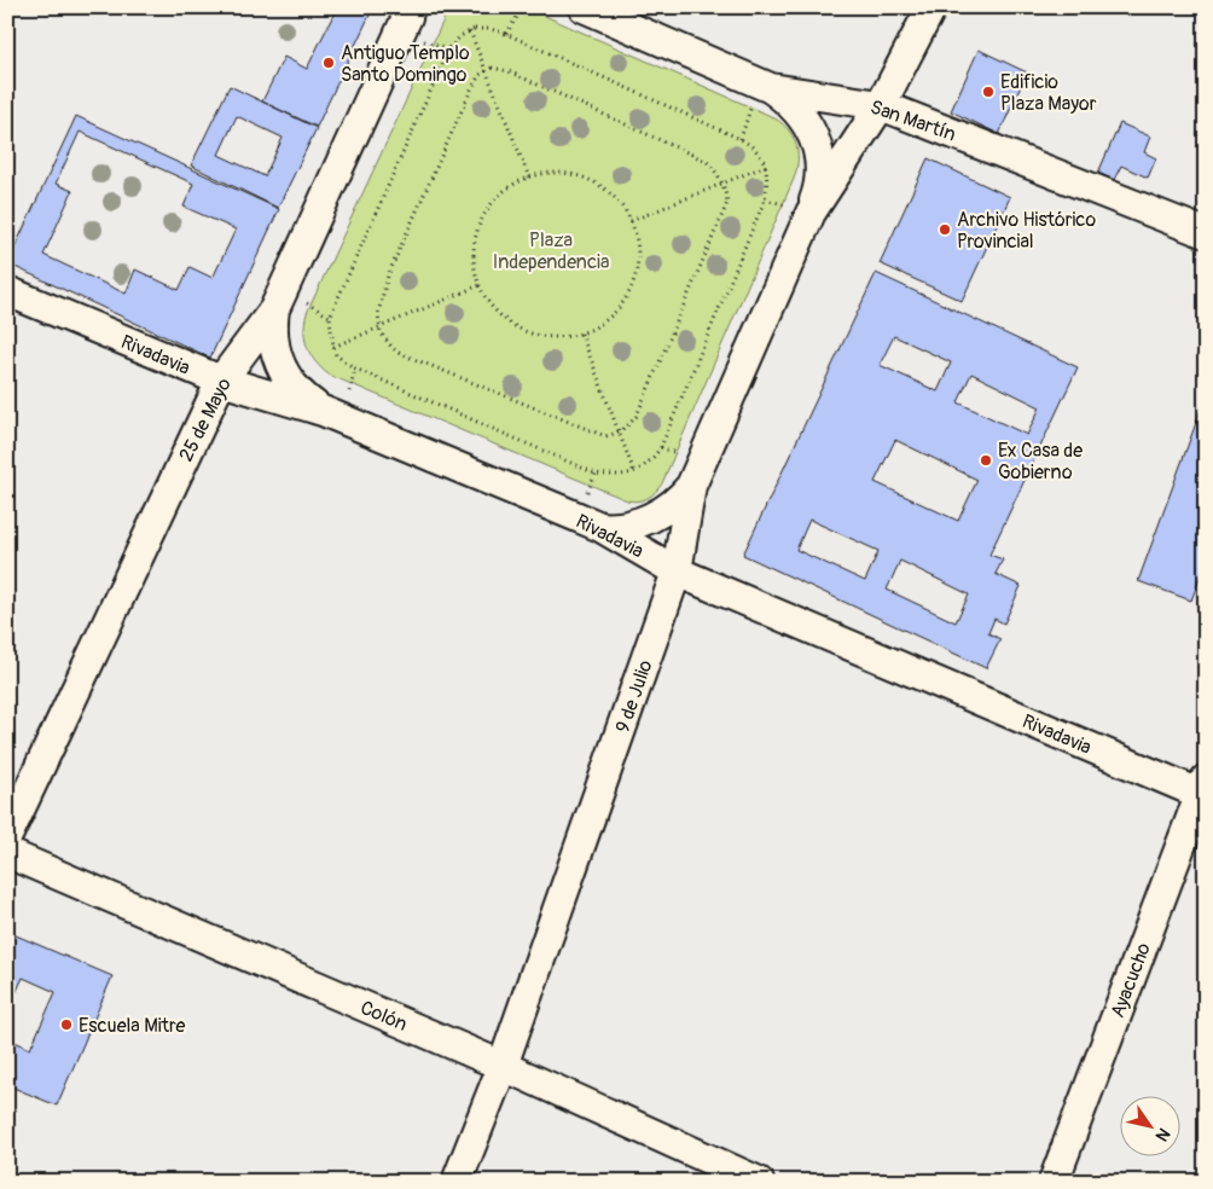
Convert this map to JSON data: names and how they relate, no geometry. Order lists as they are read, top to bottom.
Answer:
{
  "streets": {
    "street": [
      "San Martín",
      "Rivadavia",
      "25 de Mayo",
      "9 de Julio",
      "Ayacucho",
      "Colón"
    ]
  },
  "crossings": [
    ["San Martín", "9 de Julio"],
    ["Rivadavia", "25 de Mayo"],
    ["Rivadavia", "9 de Julio"],
    ["Rivadavia", "Ayacucho"],
    ["9 de Julio", "Colón"]
  ],
  "parks": ["Plaza Independencia"],
  "places": [
    "Antiguo Templo Santo Domingo",
    "Edificio Plaza Mayor",
    "Archivo Histórico Provincial",
    "Ex Casa de Gobierno",
    "Escuela Mitre"
  ],
  "north": "bottom right"
}
